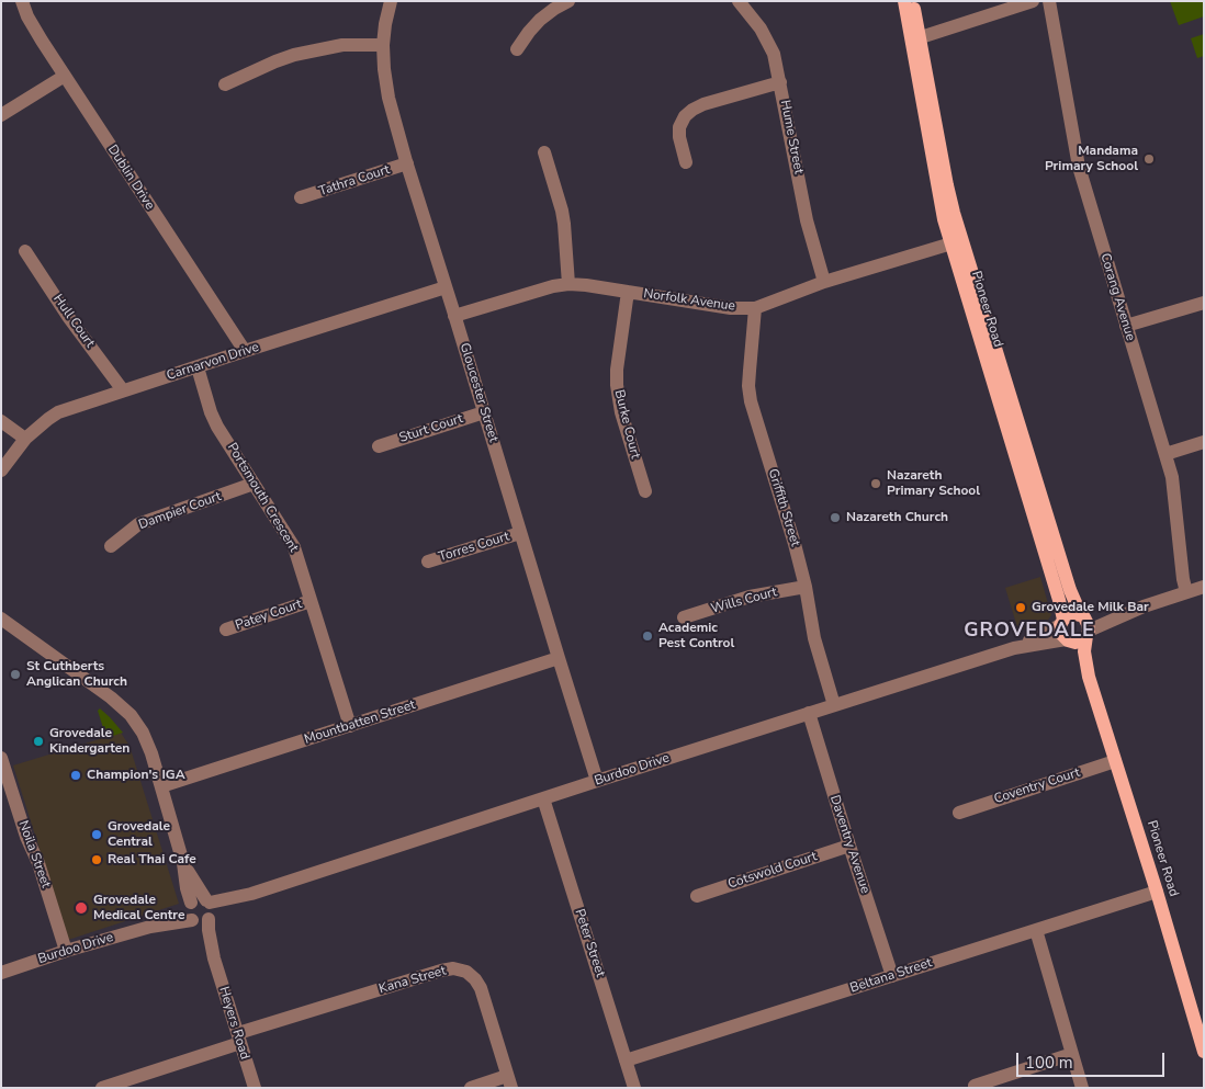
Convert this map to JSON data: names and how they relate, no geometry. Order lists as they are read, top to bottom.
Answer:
{
  "streets": {
    "main road": ["Pioneer Road"],
    "street": [
      "Hume Street",
      "Dublin Drive",
      "Tathra Court",
      "Corang Avenue",
      "Norfolk Avenue",
      "Hull Court",
      "Carnarvon Drive",
      "Gloucester Street",
      "Burke Court",
      "Sturt Court",
      "Portsmouth Crescent",
      "Griffith Street",
      "Dampier Court",
      "Torres Court",
      "Wills Court",
      "Patey Court",
      "Mountbatten Street",
      "Burdoo Drive",
      "Coventry Court",
      "Daventry Avenue",
      "Noila Street",
      "Cotswold Court",
      "Peter Street",
      "Beltana Street",
      "Kana Street",
      "Heyers Road"
    ]
  },
  "crossings": [
    ["Hume Street", "Norfolk Avenue"],
    ["Dublin Drive", "Carnarvon Drive"],
    ["Tathra Court", "Gloucester Street"],
    ["Norfolk Avenue", "Pioneer Road"],
    ["Norfolk Avenue", "Gloucester Street"],
    ["Norfolk Avenue", "Burke Court"],
    ["Norfolk Avenue", "Griffith Street"],
    ["Pioneer Road", "Burdoo Drive"],
    ["Pioneer Road", "Coventry Court"],
    ["Pioneer Road", "Beltana Street"],
    ["Hull Court", "Carnarvon Drive"],
    ["Carnarvon Drive", "Gloucester Street"],
    ["Carnarvon Drive", "Portsmouth Crescent"],
    ["Gloucester Street", "Sturt Court"],
    ["Gloucester Street", "Torres Court"],
    ["Gloucester Street", "Mountbatten Street"],
    ["Gloucester Street", "Burdoo Drive"],
    ["Portsmouth Crescent", "Dampier Court"],
    ["Portsmouth Crescent", "Patey Court"],
    ["Portsmouth Crescent", "Mountbatten Street"],
    ["Griffith Street", "Wills Court"],
    ["Griffith Street", "Burdoo Drive"],
    ["Mountbatten Street", "Heyers Road"],
    ["Burdoo Drive", "Daventry Avenue"],
    ["Burdoo Drive", "Noila Street"],
    ["Burdoo Drive", "Peter Street"],
    ["Burdoo Drive", "Heyers Road"],
    ["Daventry Avenue", "Cotswold Court"],
    ["Daventry Avenue", "Beltana Street"],
    ["Peter Street", "Beltana Street"],
    ["Kana Street", "Heyers Road"]
  ],
  "districts": ["GROVEDALE"],
  "places": [
    "Mandama Primary School",
    "Nazareth Primary School",
    "Nazareth Church",
    "Grovedale Milk Bar",
    "Academic Pest Control",
    "St Cuthberts Anglican Church",
    "Grovedale Kindergarten",
    "Champion's IGA",
    "Grovedale Central",
    "Real Thai Cafe",
    "Grovedale Medical Centre"
  ],
  "scale_bar": "100 m"
}
